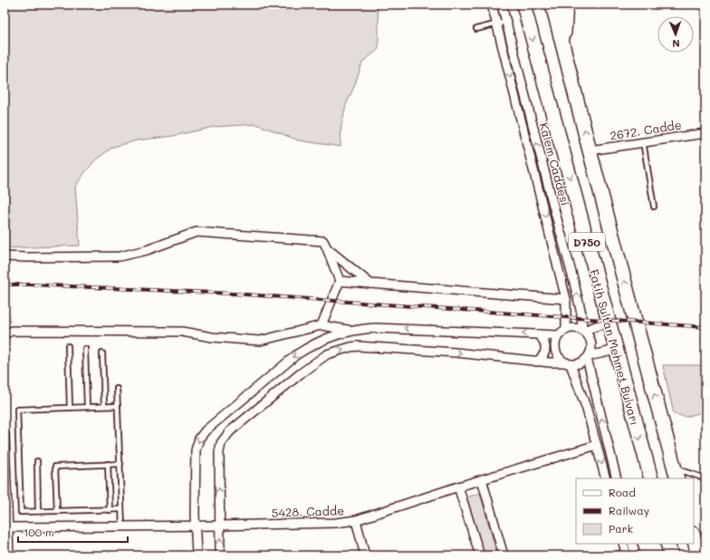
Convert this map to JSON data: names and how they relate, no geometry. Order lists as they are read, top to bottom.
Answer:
{
  "streets": {
    "highway": ["D750", "Fatih Sultan Mehmet Bulvarı"],
    "street": ["2672. Cadde", "Kalem Caddesi", "5428. Cadde"]
  },
  "crossings": [
    ["2672. Cadde", "D750"]
  ],
  "legend": ["Road", "Railway", "Park"],
  "scale_bar": "100 m",
  "north": "bottom"
}
